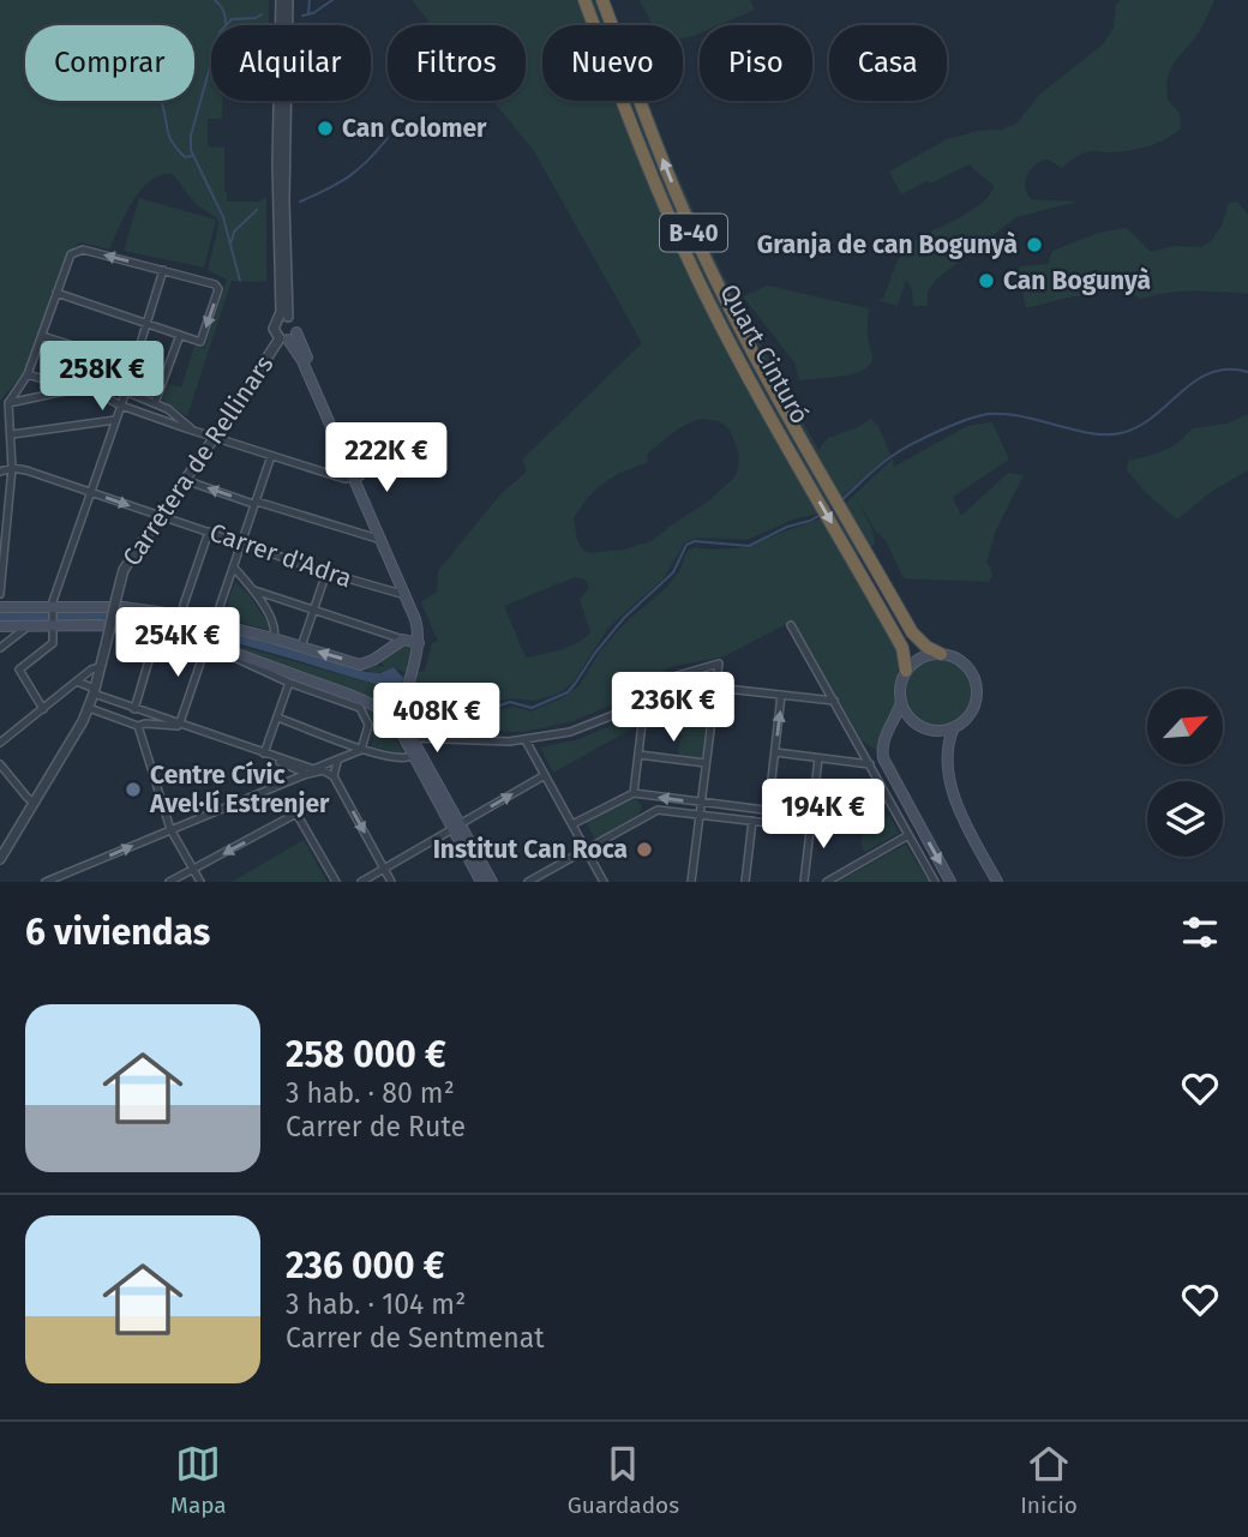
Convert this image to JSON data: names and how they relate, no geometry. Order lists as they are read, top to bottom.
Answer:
{
  "streets": {
    "highway": ["B-40", "Quart Cinturó"],
    "street": ["Carretera de Rellinars", "Carrer d'Adra"]
  },
  "crossings": [
    ["Carretera de Rellinars", "Carrer d'Adra"]
  ],
  "places": [
    "Can Colomer",
    "Granja de can Bogunyà",
    "Can Bogunyà",
    "Centre Cívic Avel·lí Estrenjer",
    "Institut Can Roca"
  ],
  "north": "top right",
  "page": {
    "chip": [
      "Comprar",
      "Alquilar",
      "Filtros",
      "Nuevo",
      "Piso",
      "Casa"
    ],
    "price": [
      "258K €",
      "222K €",
      "254K €",
      "236K €",
      "408K €",
      "194K €"
    ],
    "heading": "6 viviendas",
    "list": [
      {
        "name": "258 000 €",
        "note": "3 hab. · 80 m² · Carrer de Rute"
      },
      {
        "name": "236 000 €",
        "note": "3 hab. · 104 m² · Carrer de Sentmenat"
      }
    ],
    "tabs": ["Mapa", "Guardados", "Inicio"]
  }
}
